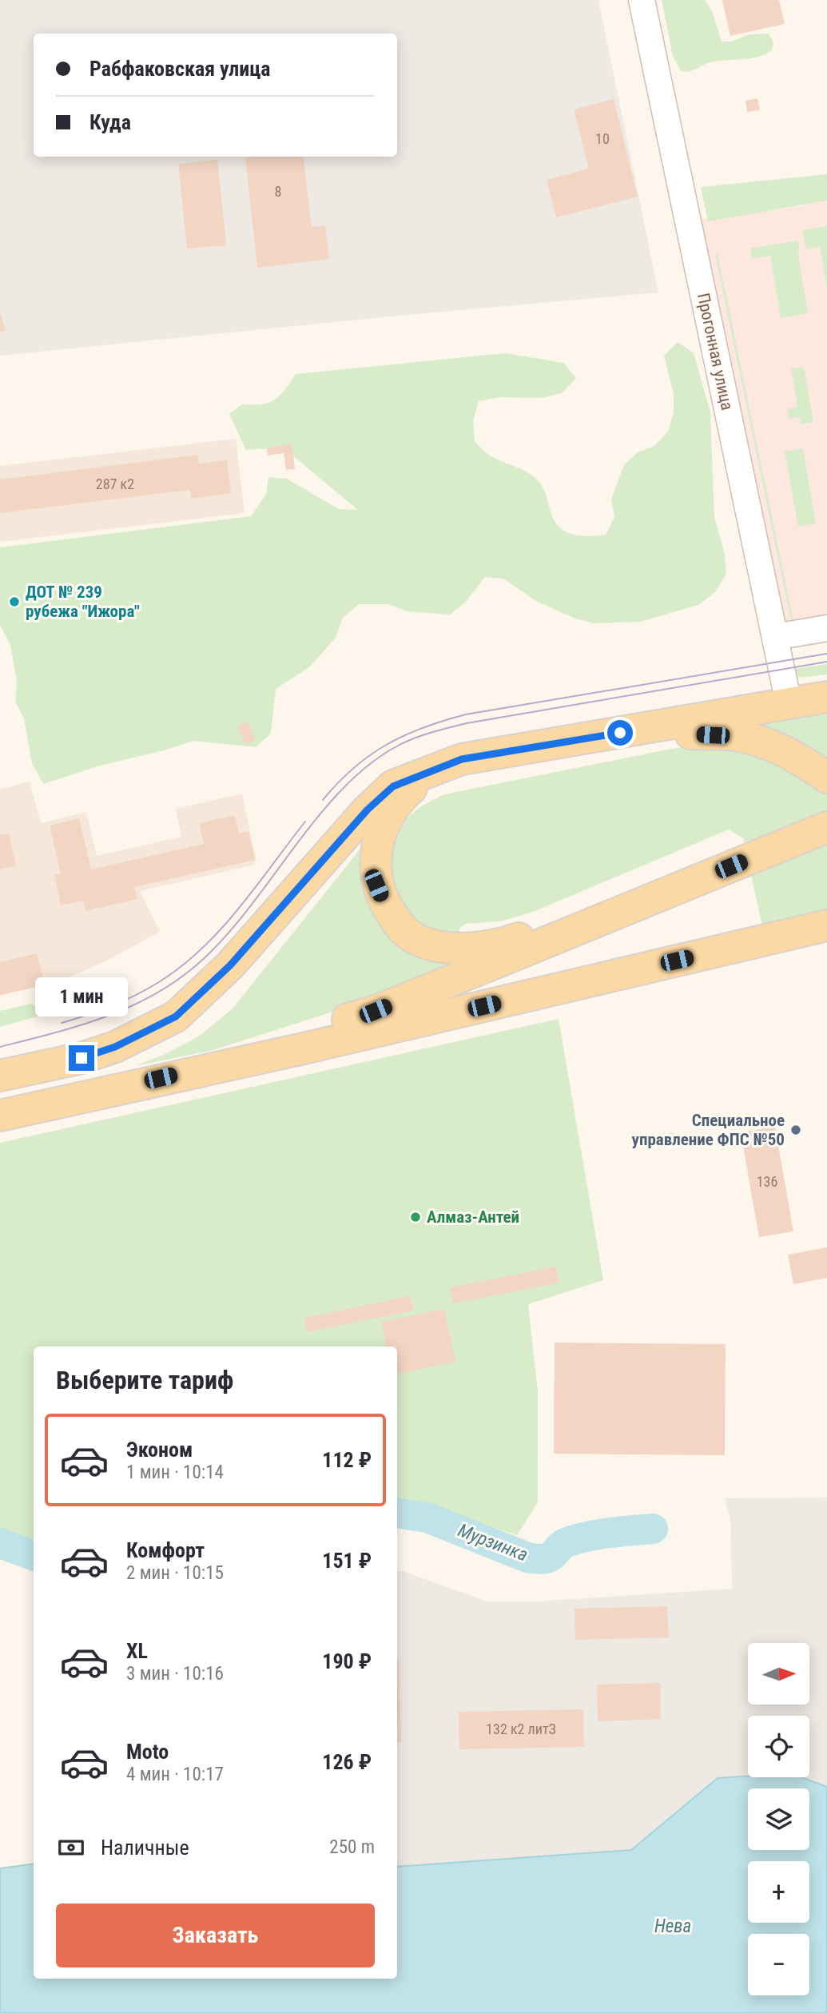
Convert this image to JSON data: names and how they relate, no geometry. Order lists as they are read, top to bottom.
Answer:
{
  "streets": {
    "street": ["Прогонная улица"]
  },
  "water": ["Мурзинка", "Нева"],
  "places": ["ДОТ № 239 рубежа \"Ижора\"", "Специальное управление ФПС №50", "Алмаз-Антей"],
  "house_numbers": [
    "10",
    "8",
    "287 к2",
    "136",
    "132 к2 литЗ"
  ],
  "north": "right",
  "page": {
    "banner": ["Рабфаковская улица", "Куда"],
    "bubble": "1 мин",
    "heading": "Выберите тариф",
    "list": [
      {
        "name": "Эконом",
        "note": "1 мин · 10:14",
        "value": "112 ₽"
      },
      {
        "name": "Комфорт",
        "note": "2 мин · 10:15",
        "value": "151 ₽"
      },
      {
        "name": "XL",
        "note": "3 мин · 10:16",
        "value": "190 ₽"
      },
      {
        "name": "Moto",
        "note": "4 мин · 10:17",
        "value": "126 ₽"
      }
    ],
    "map_buttons": ["+", "−"],
    "pay": ["Наличные", "250 m"],
    "buttons": "Заказать"
  }
}
